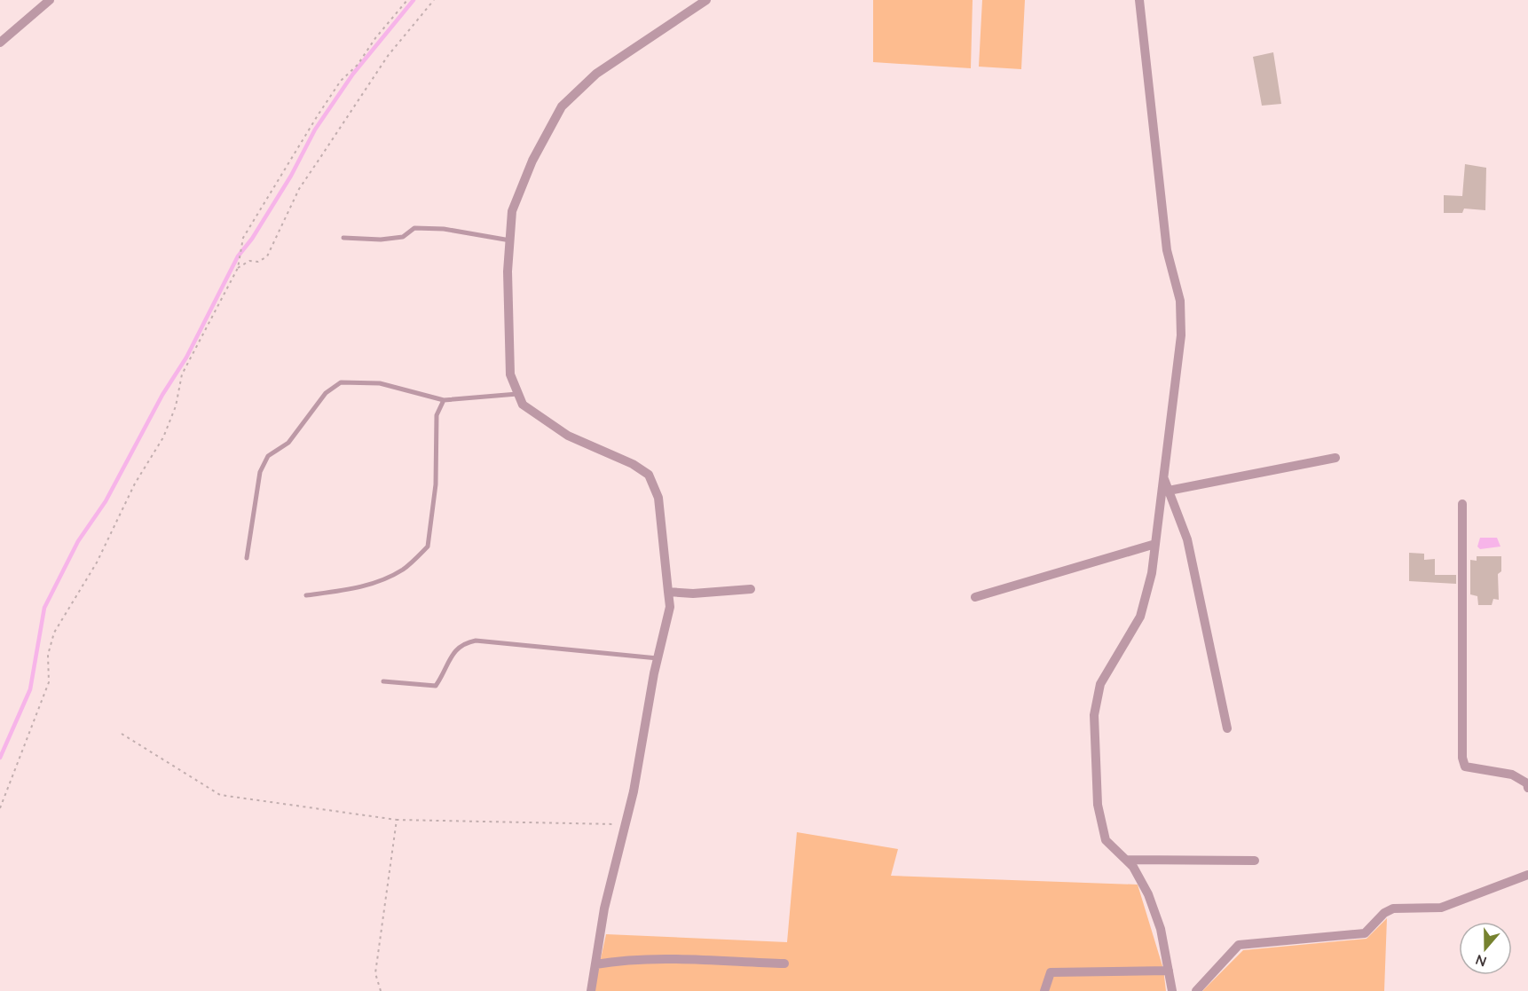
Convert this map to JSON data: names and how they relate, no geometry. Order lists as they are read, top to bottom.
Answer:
{
  "north": "bottom"
}
